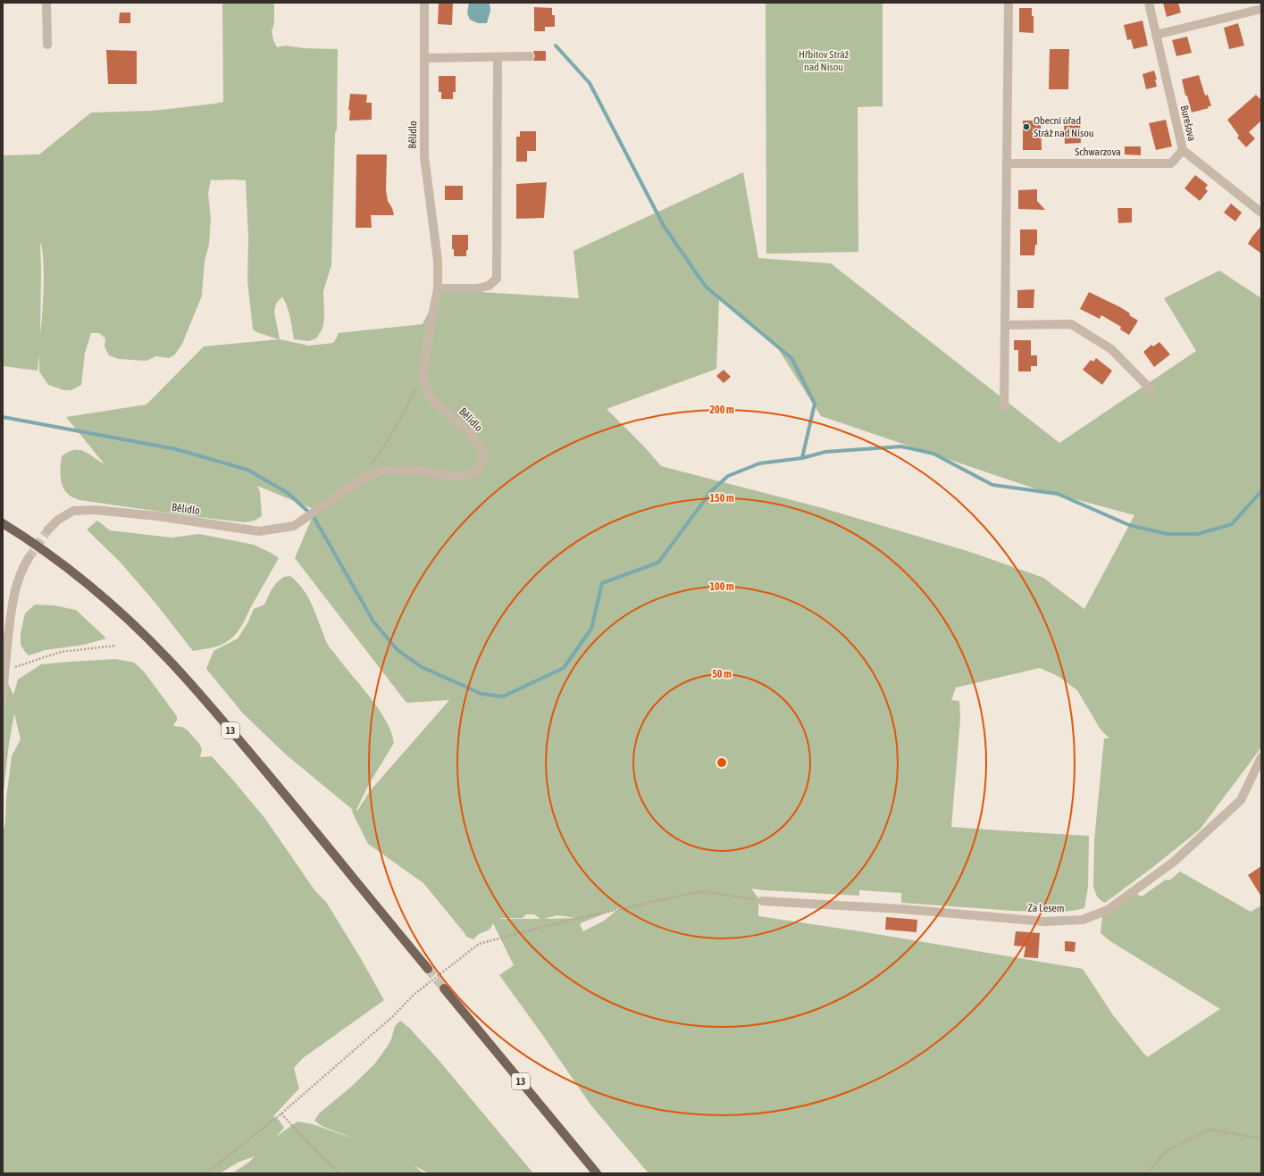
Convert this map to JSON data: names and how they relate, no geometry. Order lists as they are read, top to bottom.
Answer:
{
  "streets": {
    "main road": ["13"],
    "street": [
      "Burešova",
      "Bělidlo",
      "Schwarzova",
      "Za Lesem"
    ]
  },
  "crossings": [
    ["Burešova", "Schwarzova"]
  ],
  "parks": ["Hřbitov Stráž nad Nisou"],
  "places": ["Obecní úřad Stráž nad Nisou"],
  "rings": [
    "200 m",
    "150 m",
    "100 m",
    "50 m"
  ]
}
